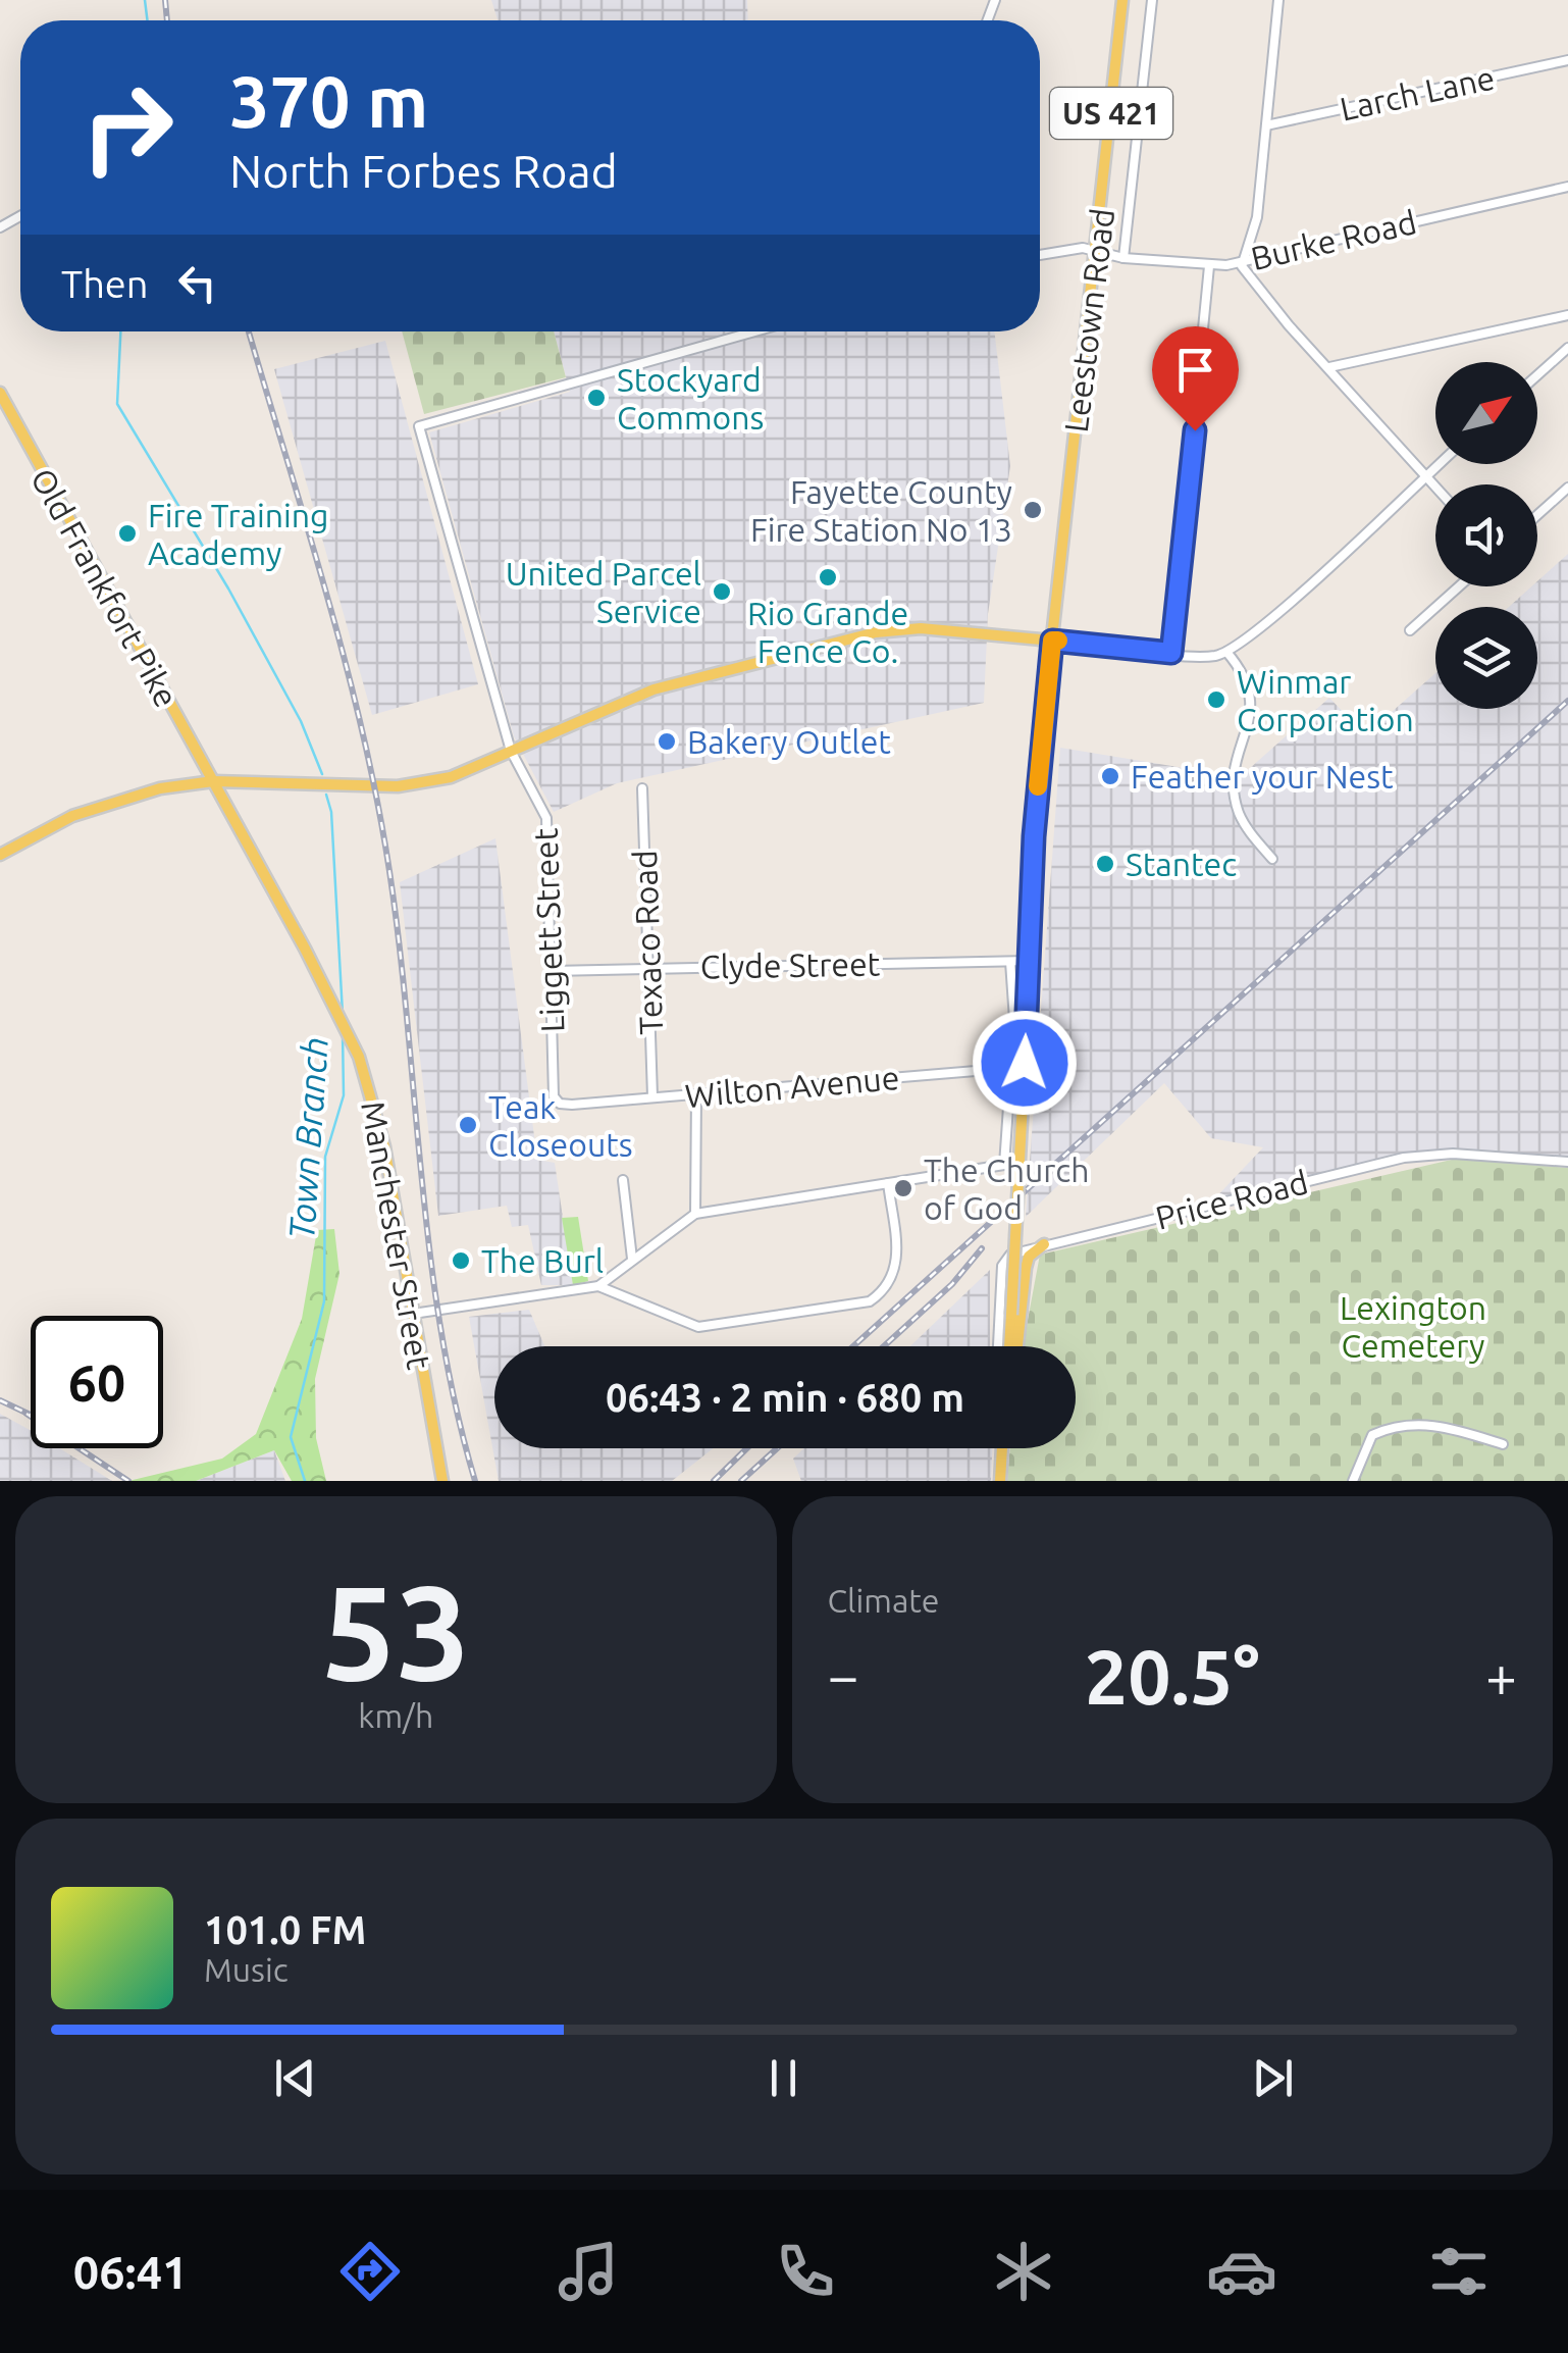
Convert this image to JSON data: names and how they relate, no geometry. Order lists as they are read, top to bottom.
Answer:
{
  "streets": {
    "main road": [
      "US 421",
      "Leestown Road",
      "Old Frankfort Pike",
      "Manchester Street"
    ],
    "street": [
      "Larch Lane",
      "Burke Road",
      "Liggett Street",
      "Texaco Road",
      "Clyde Street",
      "Wilton Avenue",
      "Price Road"
    ]
  },
  "crossings": [
    ["US 421", "Leestown Road"],
    ["US 421", "Clyde Street"],
    ["US 421", "Wilton Avenue"],
    ["Burke Road", "Leestown Road"],
    ["Old Frankfort Pike", "Manchester Street"],
    ["Liggett Street", "Clyde Street"],
    ["Liggett Street", "Wilton Avenue"],
    ["Texaco Road", "Clyde Street"],
    ["Texaco Road", "Wilton Avenue"]
  ],
  "water": ["Town Branch"],
  "parks": ["Lexington Cemetery"],
  "places": [
    "Stockyard Commons",
    "Fayette County Fire Station No 13",
    "Fire Training Academy",
    "Rio Grande Fence Co.",
    "United Parcel Service",
    "Winmar Corporation",
    "Bakery Outlet",
    "Feather your Nest",
    "Stantec",
    "Teak Closeouts",
    "The Church of God",
    "The Burl"
  ],
  "north": "top right",
  "page": {
    "turn": ["370 m", "North Forbes Road"],
    "then": "Then",
    "limit": "60",
    "trip": "06:43 · 2 min · 680 m",
    "tile": [
      ["53", "km/h"],
      "Climate"
    ],
    "heat": ["−", "20.5°", "+"],
    "song": ["101.0 FM", "Music"],
    "tabs": "06:41"
  }
}
